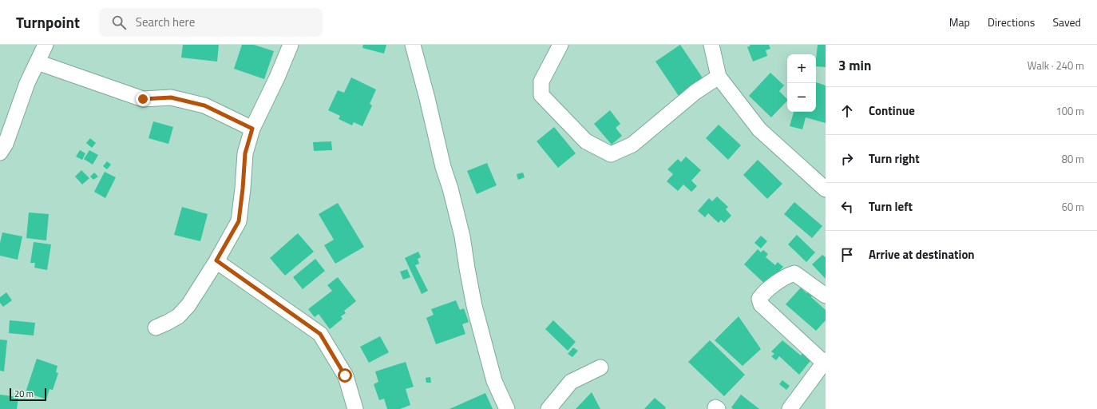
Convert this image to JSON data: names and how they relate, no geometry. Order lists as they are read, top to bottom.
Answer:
{
  "scale_bar": "20 m",
  "page": {
    "header": "Turnpoint",
    "search": "Search here",
    "nav": ["Map", "Directions", "Saved"],
    "heading": ["3 min", "Walk · 240 m"],
    "map_buttons": ["+", "−"],
    "list": [
      ["Continue", "100 m"],
      ["Turn right", "80 m"],
      ["Turn left", "60 m"],
      "Arrive at destination"
    ],
    "scale": "20 m"
  }
}
